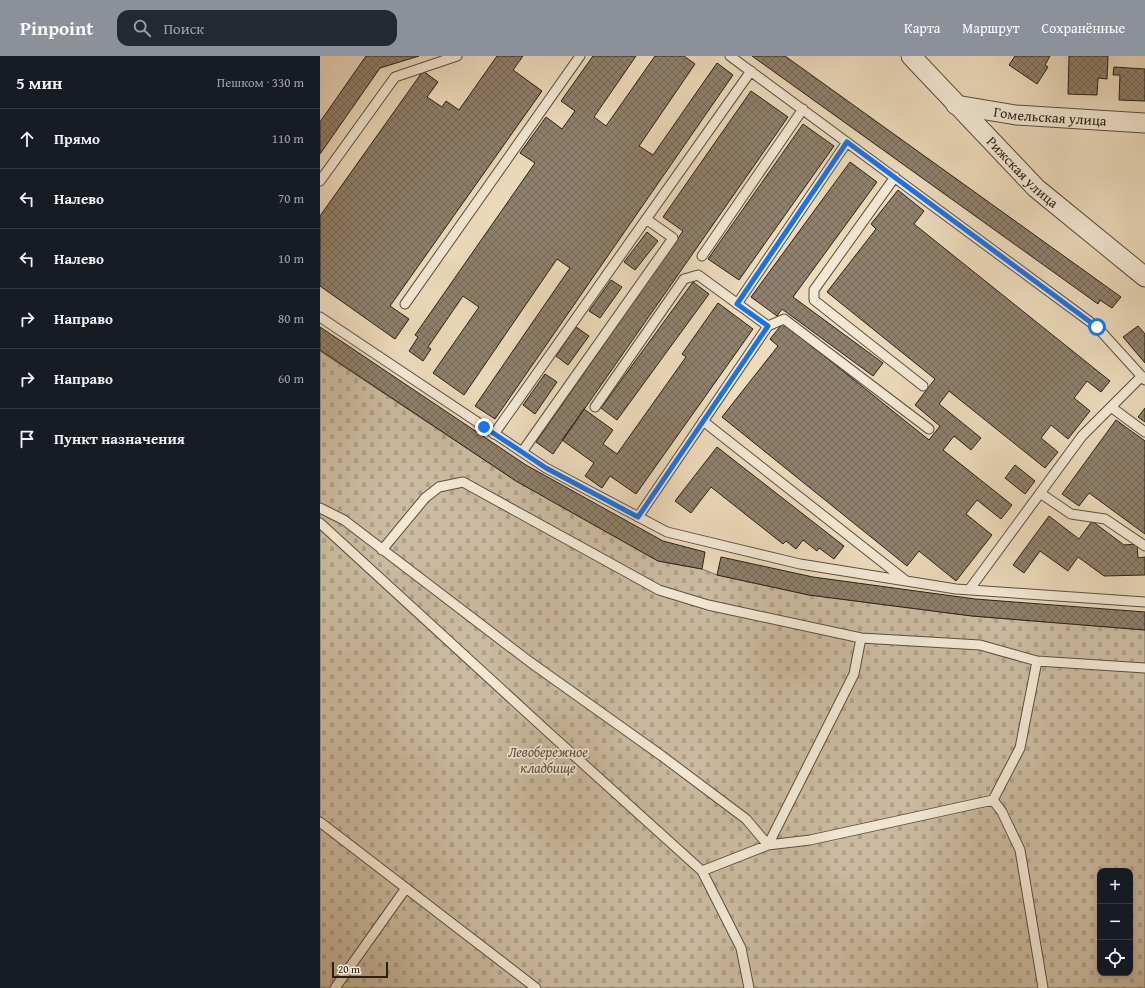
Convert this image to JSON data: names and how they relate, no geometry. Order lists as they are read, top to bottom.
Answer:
{
  "streets": {
    "street": ["Гомельская улица", "Рижская улица"]
  },
  "crossings": [
    ["Гомельская улица", "Рижская улица"]
  ],
  "parks": ["Левобережное кладбище"],
  "scale_bar": "20 m",
  "page": {
    "header": "Pinpoint",
    "search": "Поиск",
    "nav": ["Карта", "Маршрут", "Сохранённые"],
    "heading": ["5 мин", "Пешком · 330 m"],
    "list": [
      ["Прямо", "110 m"],
      ["Налево", "70 m"],
      ["Налево", "10 m"],
      ["Направо", "80 m"],
      ["Направо", "60 m"],
      "Пункт назначения"
    ],
    "map_buttons": ["+", "−"],
    "scale": "20 m"
  }
}
